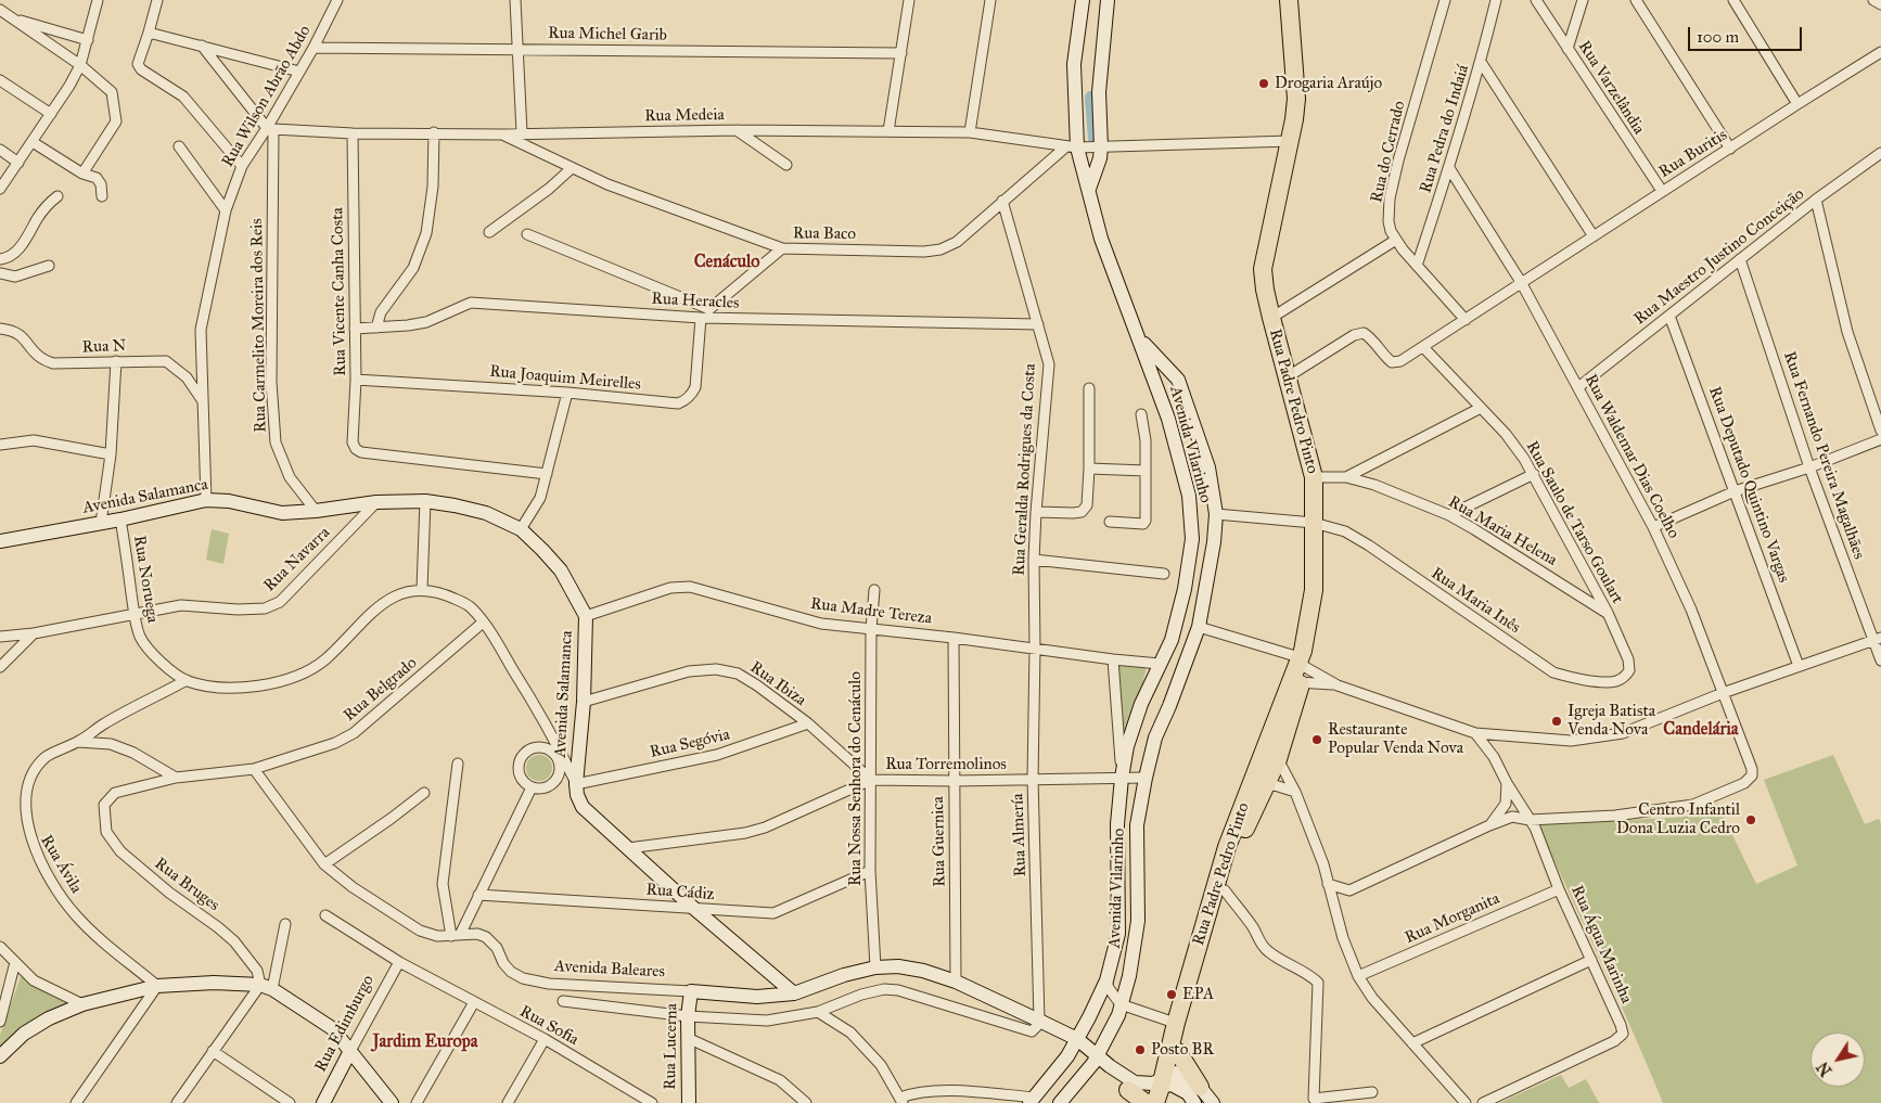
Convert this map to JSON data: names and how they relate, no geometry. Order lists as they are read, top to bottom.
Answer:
{
  "streets": {
    "highway": ["Rua Padre Pedro Pinto"],
    "street": [
      "Rua Michel Garib",
      "Rua Varzelândia",
      "Rua Wilson Abrão Abdo",
      "Rua Medeia",
      "Rua Pedra do Indaiá",
      "Rua do Cerrado",
      "Rua Buritis",
      "Rua Baco",
      "Rua Maestro Justino Conceição",
      "Rua Vicente Canha Costa",
      "Rua Heracles",
      "Rua Carmelito Moreira dos Reis",
      "Rua N",
      "Rua Joaquim Meirelles",
      "Avenida Vilarinho",
      "Rua Fernando Pereira Magalhães",
      "Rua Waldemar Dias Coelho",
      "Rua Geralda Rodrigues da Costa",
      "Rua Deputado Quintino Vargas",
      "Avenida Salamanca",
      "Rua Saulo de Tarso Goulart",
      "Rua Maria Helena",
      "Rua Navarra",
      "Rua Noruega",
      "Rua Maria Inês",
      "Rua Madre Tereza",
      "Rua Ibiza",
      "Rua Belgrado",
      "Rua Segóvia",
      "Rua Torremolinos",
      "Rua Nossa Senhora do Cenáculo",
      "Rua Almería",
      "Rua Guernica",
      "Rua Ávila",
      "Rua Bruges",
      "Rua Cádiz",
      "Rua Morganita",
      "Rua Água Marinha",
      "Avenida Baleares",
      "Rua Edimburgo",
      "Rua Sofia",
      "Rua Lucerna"
    ]
  },
  "crossings": [
    ["Rua Michel Garib", "Rua Wilson Abrão Abdo"],
    ["Rua Varzelândia", "Rua Buritis"],
    ["Rua Wilson Abrão Abdo", "Rua Medeia"],
    ["Rua Wilson Abrão Abdo", "Rua Carmelito Moreira dos Reis"],
    ["Rua Wilson Abrão Abdo", "Rua N"],
    ["Rua Wilson Abrão Abdo", "Avenida Salamanca"],
    ["Rua Medeia", "Rua Baco"],
    ["Rua Medeia", "Rua Vicente Canha Costa"],
    ["Rua Medeia", "Rua Carmelito Moreira dos Reis"],
    ["Rua Medeia", "Rua Padre Pedro Pinto"],
    ["Rua Medeia", "Avenida Vilarinho"],
    ["Rua Pedra do Indaiá", "Rua do Cerrado"],
    ["Rua Pedra do Indaiá", "Rua Waldemar Dias Coelho"],
    ["Rua do Cerrado", "Rua Buritis"],
    ["Rua Buritis", "Rua Padre Pedro Pinto"],
    ["Rua Buritis", "Rua Waldemar Dias Coelho"],
    ["Rua Buritis", "Rua Saulo de Tarso Goulart"],
    ["Rua Baco", "Avenida Vilarinho"],
    ["Rua Baco", "Rua Geralda Rodrigues da Costa"],
    ["Rua Maestro Justino Conceição", "Rua Fernando Pereira Magalhães"],
    ["Rua Maestro Justino Conceição", "Rua Waldemar Dias Coelho"],
    ["Rua Maestro Justino Conceição", "Rua Deputado Quintino Vargas"],
    ["Rua Vicente Canha Costa", "Rua Heracles"],
    ["Rua Vicente Canha Costa", "Rua Joaquim Meirelles"],
    ["Rua Heracles", "Rua Joaquim Meirelles"],
    ["Rua Heracles", "Rua Geralda Rodrigues da Costa"],
    ["Rua Carmelito Moreira dos Reis", "Avenida Salamanca"],
    ["Rua Padre Pedro Pinto", "Rua Maria Helena"],
    ["Rua Padre Pedro Pinto", "Rua Maria Inês"],
    ["Rua Padre Pedro Pinto", "Avenida Baleares"],
    ["Avenida Vilarinho", "Rua Maria Inês"],
    ["Avenida Vilarinho", "Rua Madre Tereza"],
    ["Avenida Vilarinho", "Rua Torremolinos"],
    ["Avenida Vilarinho", "Avenida Baleares"],
    ["Rua Waldemar Dias Coelho", "Rua Água Marinha"],
    ["Rua Geralda Rodrigues da Costa", "Rua Madre Tereza"],
    ["Rua Geralda Rodrigues da Costa", "Rua Almería"],
    ["Avenida Salamanca", "Rua Navarra"],
    ["Avenida Salamanca", "Rua Noruega"],
    ["Avenida Salamanca", "Rua Madre Tereza"],
    ["Avenida Salamanca", "Rua Ibiza"],
    ["Avenida Salamanca", "Rua Segóvia"],
    ["Avenida Salamanca", "Rua Torremolinos"],
    ["Avenida Salamanca", "Rua Cádiz"],
    ["Avenida Salamanca", "Avenida Baleares"],
    ["Rua Saulo de Tarso Goulart", "Rua Maria Helena"],
    ["Rua Saulo de Tarso Goulart", "Rua Maria Inês"],
    ["Rua Navarra", "Rua Noruega"],
    ["Rua Noruega", "Rua Ávila"],
    ["Rua Madre Tereza", "Rua Nossa Senhora do Cenáculo"],
    ["Rua Madre Tereza", "Rua Almería"],
    ["Rua Madre Tereza", "Rua Guernica"],
    ["Rua Ibiza", "Rua Segóvia"],
    ["Rua Ibiza", "Rua Torremolinos"],
    ["Rua Ibiza", "Rua Nossa Senhora do Cenáculo"],
    ["Rua Belgrado", "Rua Bruges"],
    ["Rua Belgrado", "Avenida Baleares"],
    ["Rua Torremolinos", "Rua Nossa Senhora do Cenáculo"],
    ["Rua Torremolinos", "Rua Almería"],
    ["Rua Torremolinos", "Rua Guernica"],
    ["Rua Nossa Senhora do Cenáculo", "Rua Cádiz"],
    ["Rua Nossa Senhora do Cenáculo", "Avenida Baleares"],
    ["Rua Almería", "Avenida Baleares"],
    ["Rua Guernica", "Avenida Baleares"],
    ["Rua Morganita", "Rua Água Marinha"],
    ["Avenida Baleares", "Rua Lucerna"],
    ["Rua Edimburgo", "Rua Sofia"]
  ],
  "districts": ["Cenáculo", "Candelária", "Jardim Europa"],
  "places": [
    "Drogaria Araújo",
    "Igreja Batista Venda Nova",
    "Restaurante Popular Venda Nova",
    "Centro Infantil Dona Luzia Cedro",
    "EPA",
    "Posto BR"
  ],
  "scale_bar": "100 m",
  "north": "bottom left"
}
